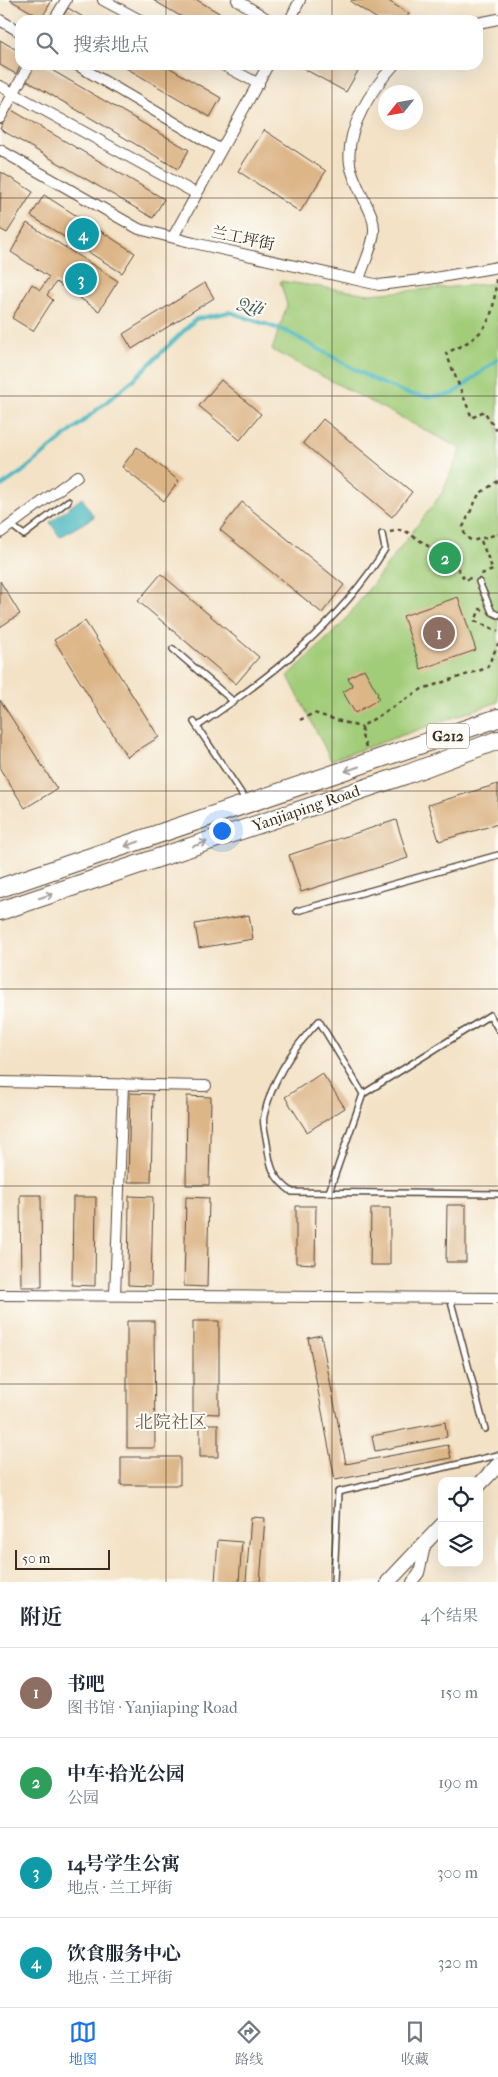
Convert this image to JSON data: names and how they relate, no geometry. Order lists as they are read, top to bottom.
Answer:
{
  "streets": {
    "highway": ["G212", "Yanjiaping Road"],
    "street": ["兰工坪街"]
  },
  "districts": ["北院社区"],
  "water": ["Qili"],
  "scale_bar": "50 m",
  "north": "bottom left",
  "page": {
    "search": "搜索地点",
    "pins": [
      "4",
      "3",
      "2",
      "1"
    ],
    "scale": "50 m",
    "heading": ["附近", "4个结果"],
    "list": [
      {
        "mark": "1",
        "name": "书吧",
        "note": "图书馆 · Yanjiaping Road",
        "value": "150 m"
      },
      {
        "mark": "2",
        "name": "中车·拾光公园",
        "note": "公园",
        "value": "190 m"
      },
      {
        "mark": "3",
        "name": "14号学生公寓",
        "note": "地点 · 兰工坪街",
        "value": "300 m"
      },
      {
        "mark": "4",
        "name": "饮食服务中心",
        "note": "地点 · 兰工坪街",
        "value": "320 m"
      }
    ],
    "nav": ["地图", "路线", "收藏"]
  }
}
